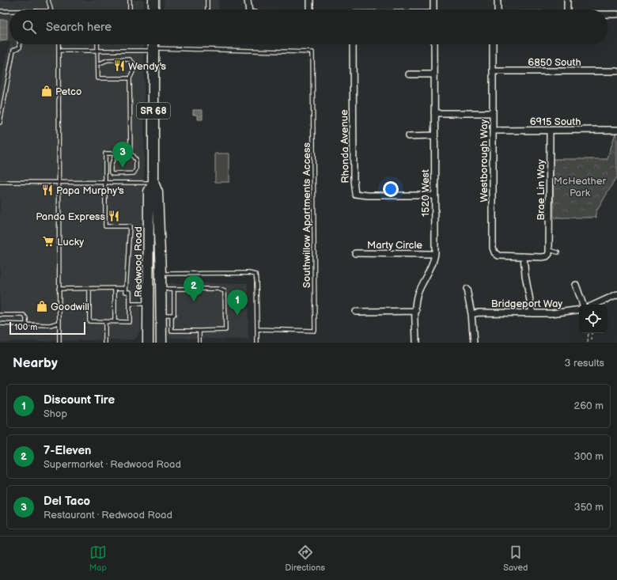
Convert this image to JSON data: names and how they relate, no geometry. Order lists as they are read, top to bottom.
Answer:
{
  "streets": {
    "main road": ["SR 68", "Redwood Road"],
    "street": [
      "6850 South",
      "6915 South",
      "Rhonda Avenue",
      "Westborough Way",
      "Brae Lin Way",
      "1520 West",
      "Marty Circle",
      "Bridgeport Way"
    ],
    "lane": ["Southwillow Apartments Access"]
  },
  "crossings": [
    ["6850 South", "Westborough Way"],
    ["6915 South", "Westborough Way"],
    ["6915 South", "Brae Lin Way"],
    ["Rhonda Avenue", "1520 West"],
    ["Westborough Way", "Brae Lin Way"],
    ["1520 West", "Marty Circle"],
    ["Southwillow Apartments Access", "Redwood Road"]
  ],
  "parks": ["McHeather Park"],
  "places": {
    "restaurant": ["Wendy's", "Papa Murphy's", "Panda Express"],
    "shop": ["Petco", "Goodwill"],
    "supermarket": ["Lucky"]
  },
  "scale_bar": "100 m",
  "page": {
    "search": "Search here",
    "pins": ["3", "2", "1"],
    "scale": "100 m",
    "heading": ["Nearby", "3 results"],
    "list": [
      {
        "mark": "1",
        "name": "Discount Tire",
        "note": "Shop",
        "value": "260 m"
      },
      {
        "mark": "2",
        "name": "7-Eleven",
        "note": "Supermarket · Redwood Road",
        "value": "300 m"
      },
      {
        "mark": "3",
        "name": "Del Taco",
        "note": "Restaurant · Redwood Road",
        "value": "350 m"
      }
    ],
    "nav": ["Map", "Directions", "Saved"]
  }
}
